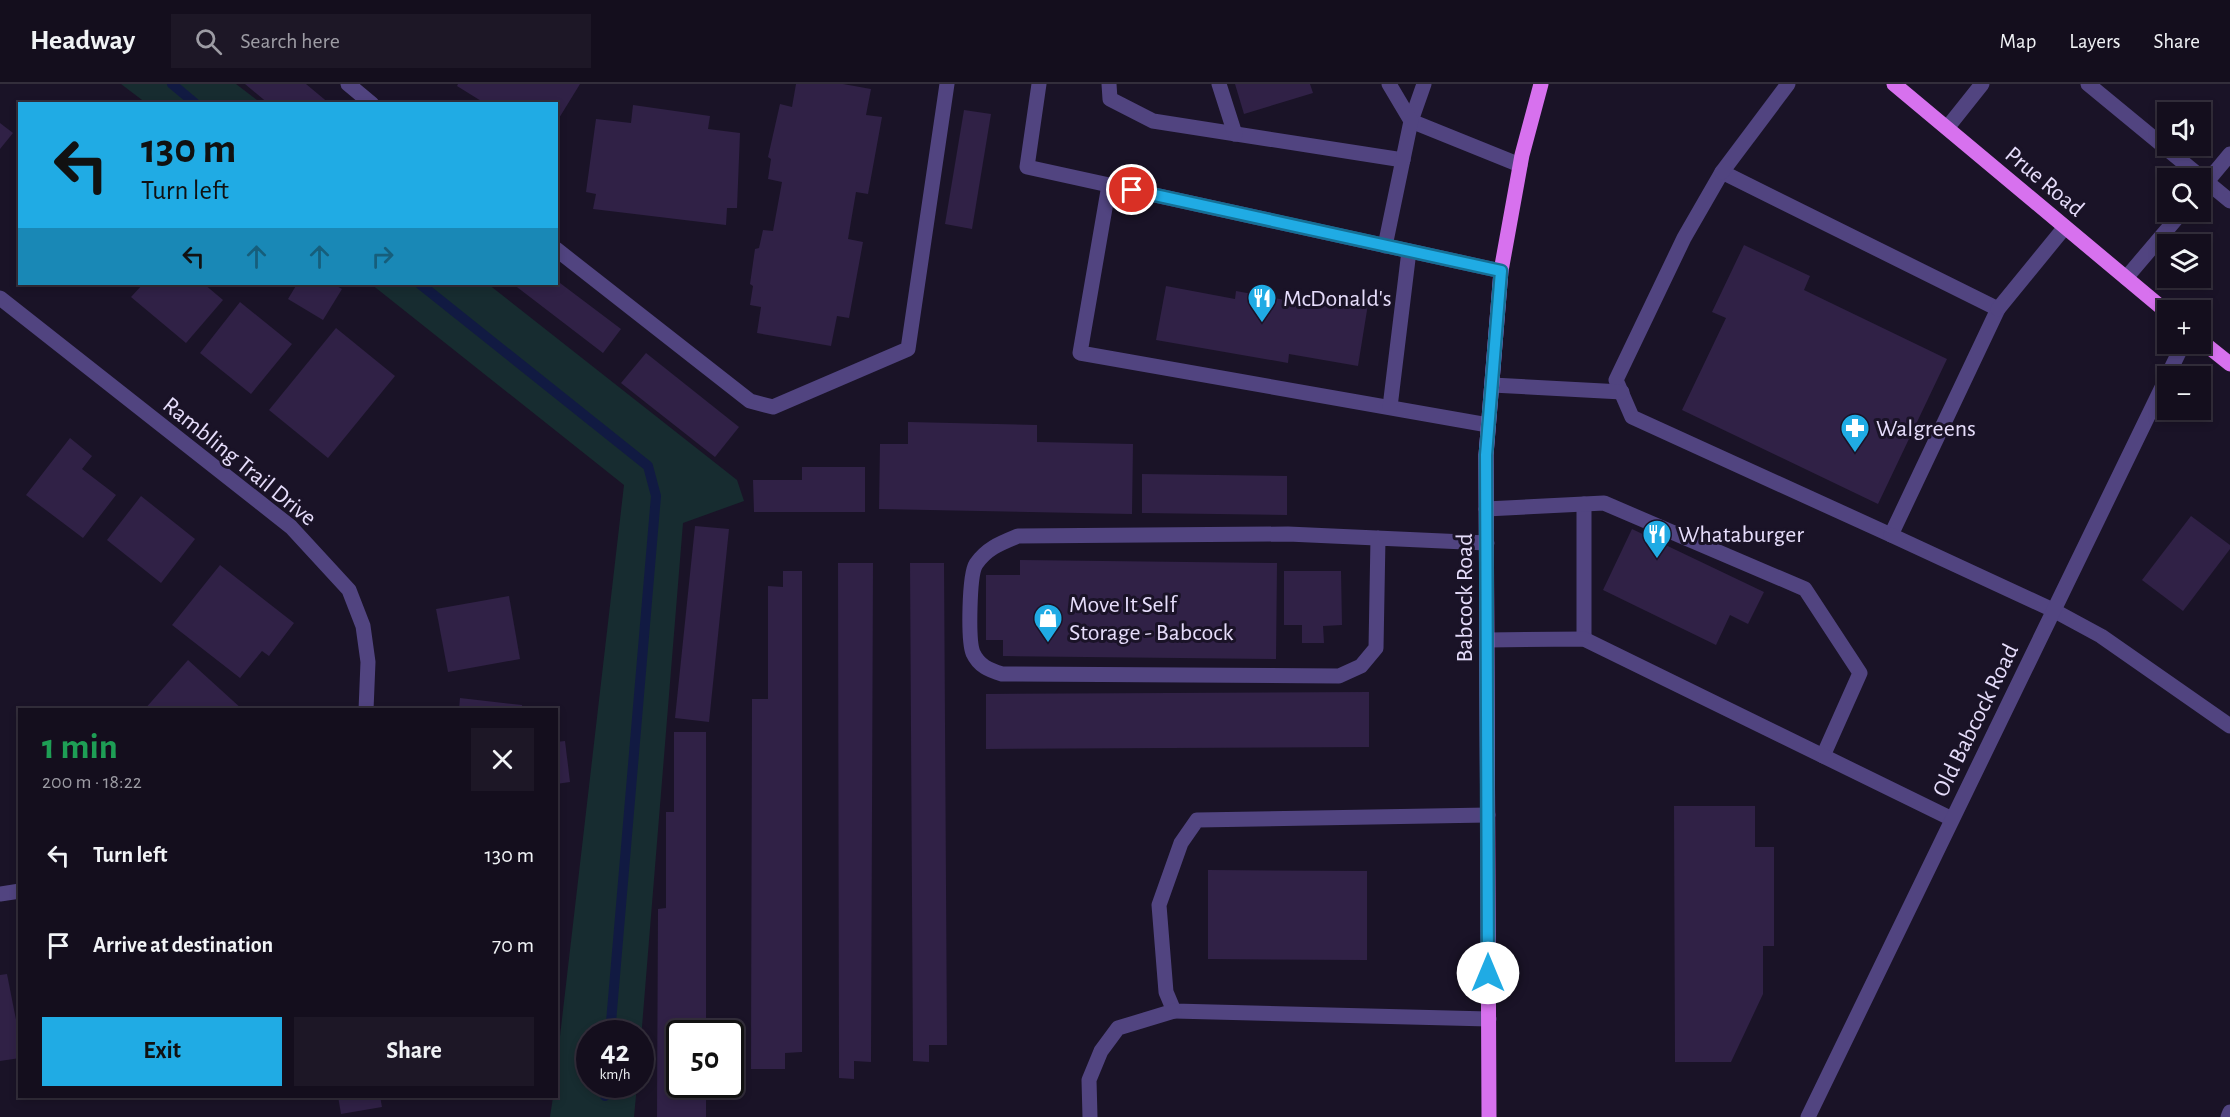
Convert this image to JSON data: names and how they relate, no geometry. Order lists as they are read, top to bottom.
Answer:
{
  "streets": {
    "main road": ["Prue Road", "Babcock Road"],
    "street": ["Rambling Trail Drive", "Old Babcock Road"]
  },
  "places": {
    "restaurant": ["McDonald's", "Whataburger"],
    "pharmacy": ["Walgreens"],
    "shop": ["Move It Self Storage - Babcock"]
  },
  "page": {
    "header": "Headway",
    "search": "Search here",
    "nav": ["Map", "Layers", "Share"],
    "map_buttons": ["+", "−"],
    "turn": ["130 m", "Turn left"],
    "heading": ["1 min", "200 m · 18:22"],
    "list": [
      {
        "name": "Turn left",
        "value": "130 m"
      },
      {
        "name": "Arrive at destination",
        "value": "70 m"
      }
    ],
    "buttons": ["Exit", "Share"],
    "speed": "42 km/h",
    "limit": "50"
  }
}
